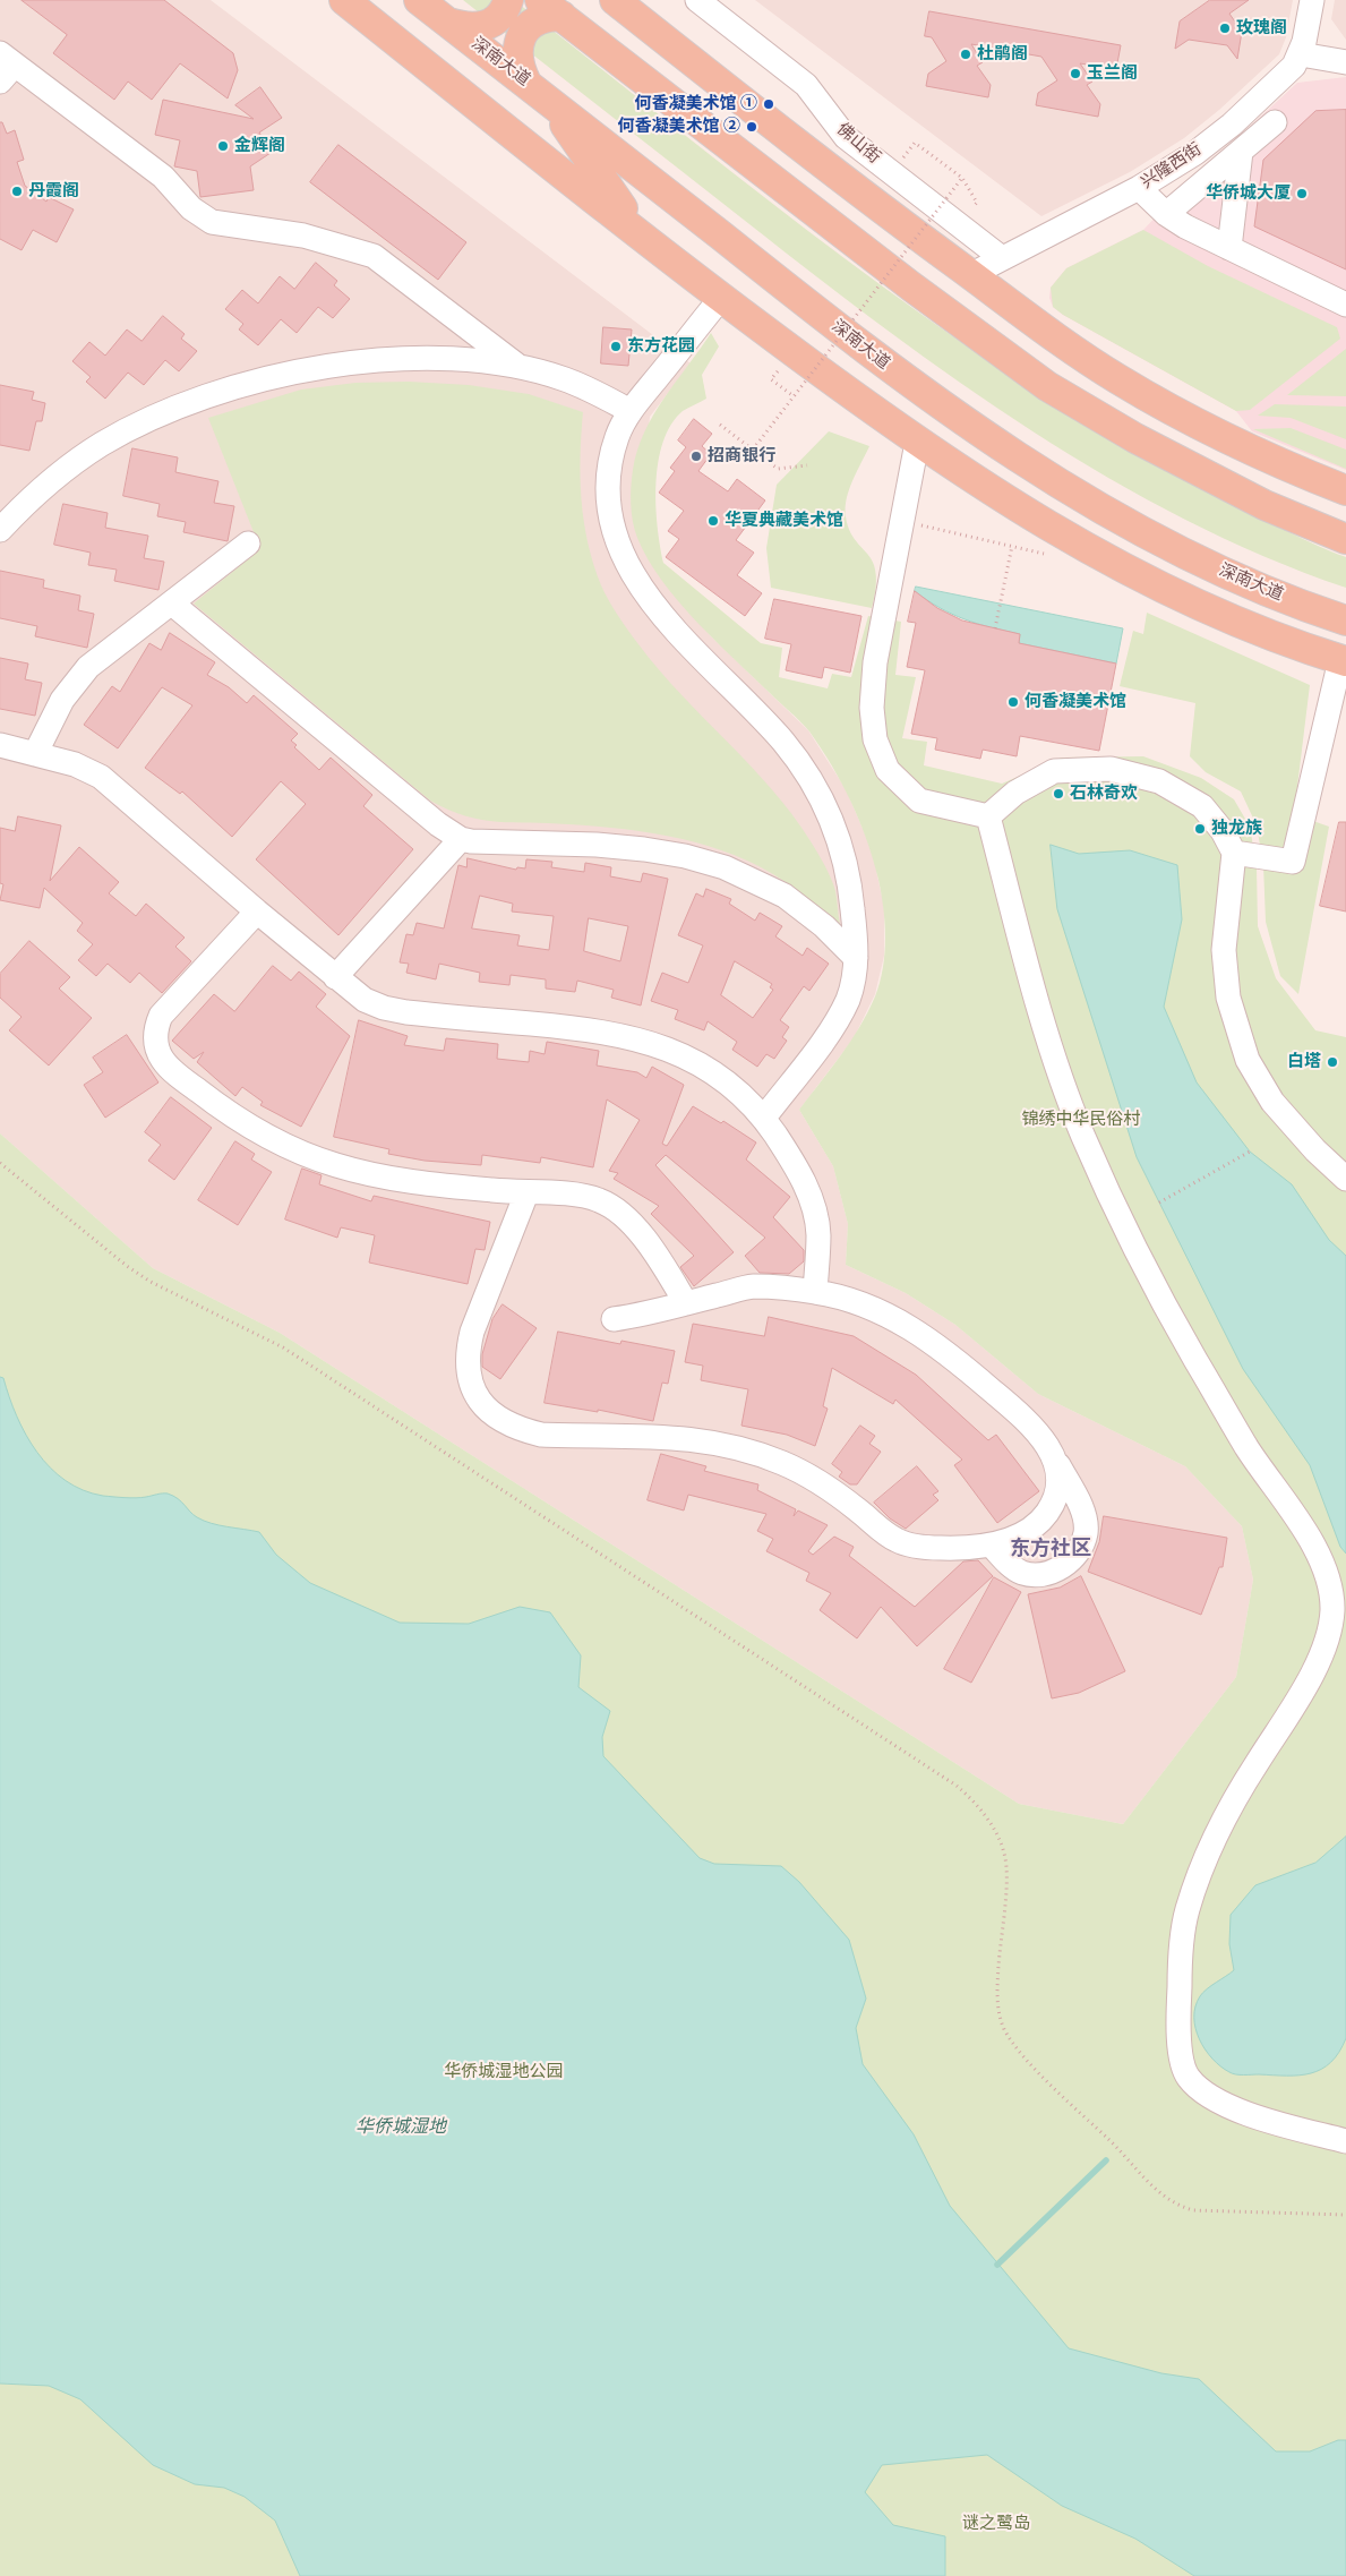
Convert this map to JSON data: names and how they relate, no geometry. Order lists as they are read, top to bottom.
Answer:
{
  "streets": {
    "main road": ["深南大道"],
    "street": ["佛山街", "兴隆西街"]
  },
  "crossings": [
    ["佛山街", "兴隆西街"]
  ],
  "districts": ["东方社区"],
  "water": ["华侨城湿地"],
  "parks": ["锦绣中华民俗村", "华侨城湿地公园", "谜之鹭岛"],
  "places": [
    "玫瑰阁",
    "杜鹃阁",
    "玉兰阁",
    "何香凝美术馆 ①",
    "何香凝美术馆 ②",
    "金辉阁",
    "丹霞阁",
    "华侨城大厦",
    "东方花园",
    "招商银行",
    "华夏典藏美术馆",
    "何香凝美术馆",
    "石林奇欢",
    "独龙族",
    "白塔"
  ]
}
